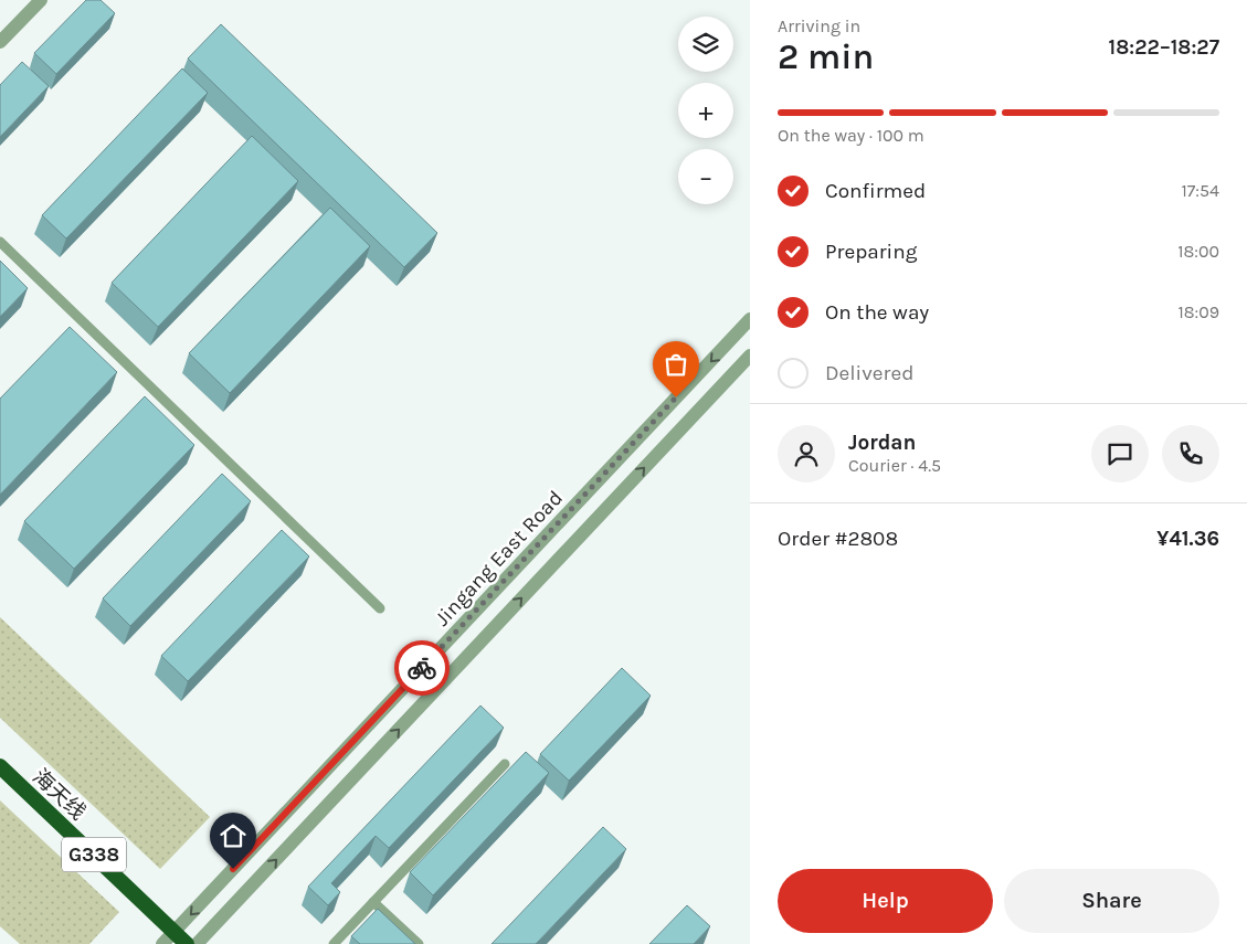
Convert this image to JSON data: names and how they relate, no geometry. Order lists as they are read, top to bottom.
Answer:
{
  "streets": {
    "highway": ["海天线", "G338"],
    "street": ["Jingang East Road"]
  },
  "crossings": [
    ["Jingang East Road", "海天线"]
  ],
  "page": {
    "heading": ["2 min", "Arriving in", "18:22–18:27"],
    "panel": [
      "Jordan",
      "Courier · 4.5",
      "Order #2808",
      "¥41.36"
    ],
    "map_buttons": ["+", "−"],
    "bar": "On the way · 100 m",
    "list": [
      ["Confirmed", "17:54"],
      ["Preparing", "18:00"],
      ["On the way", "18:09"],
      "Delivered"
    ],
    "buttons": ["Help", "Share"]
  }
}
